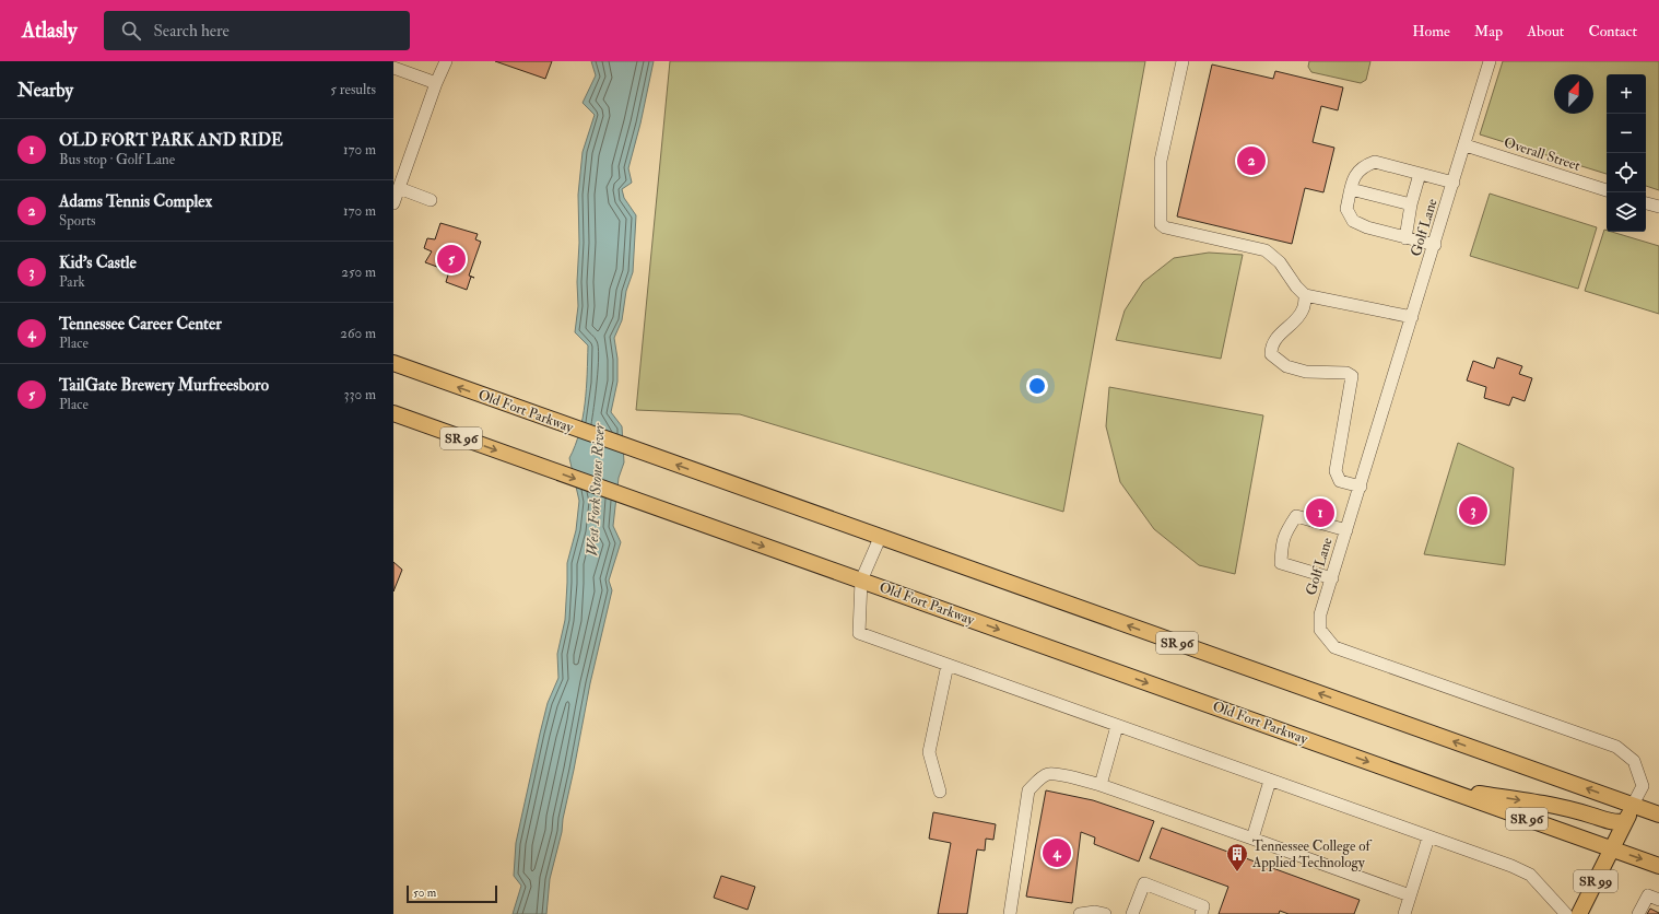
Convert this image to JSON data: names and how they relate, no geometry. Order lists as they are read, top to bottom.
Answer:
{
  "streets": {
    "main road": ["Old Fort Parkway", "SR 96", "SR 99"],
    "street": ["Overall Street", "Golf Lane"]
  },
  "crossings": [
    ["Overall Street", "Golf Lane"],
    ["Golf Lane", "Old Fort Parkway"],
    ["Golf Lane", "SR 99"],
    ["Old Fort Parkway", "SR 99"]
  ],
  "water": ["West Fork Stones River"],
  "places": {
    "building": ["Tennessee College of Applied Technology"]
  },
  "scale_bar": "50 m",
  "north": "top",
  "page": {
    "header": "Atlasly",
    "search": "Search here",
    "nav": [
      "Home",
      "Map",
      "About",
      "Contact"
    ],
    "heading": ["Nearby", "5 results"],
    "map_buttons": ["+", "−"],
    "list": [
      {
        "mark": "1",
        "name": "OLD FORT PARK AND RIDE",
        "note": "Bus stop · Golf Lane",
        "value": "170 m"
      },
      {
        "mark": "2",
        "name": "Adams Tennis Complex",
        "note": "Sports",
        "value": "170 m"
      },
      {
        "mark": "3",
        "name": "Kid's Castle",
        "note": "Park",
        "value": "250 m"
      },
      {
        "mark": "4",
        "name": "Tennessee Career Center",
        "note": "Place",
        "value": "260 m"
      },
      {
        "mark": "5",
        "name": "TailGate Brewery Murfreesboro",
        "note": "Place",
        "value": "330 m"
      }
    ],
    "pins": [
      "2",
      "5",
      "3",
      "1",
      "4"
    ],
    "scale": "50 m"
  }
}
